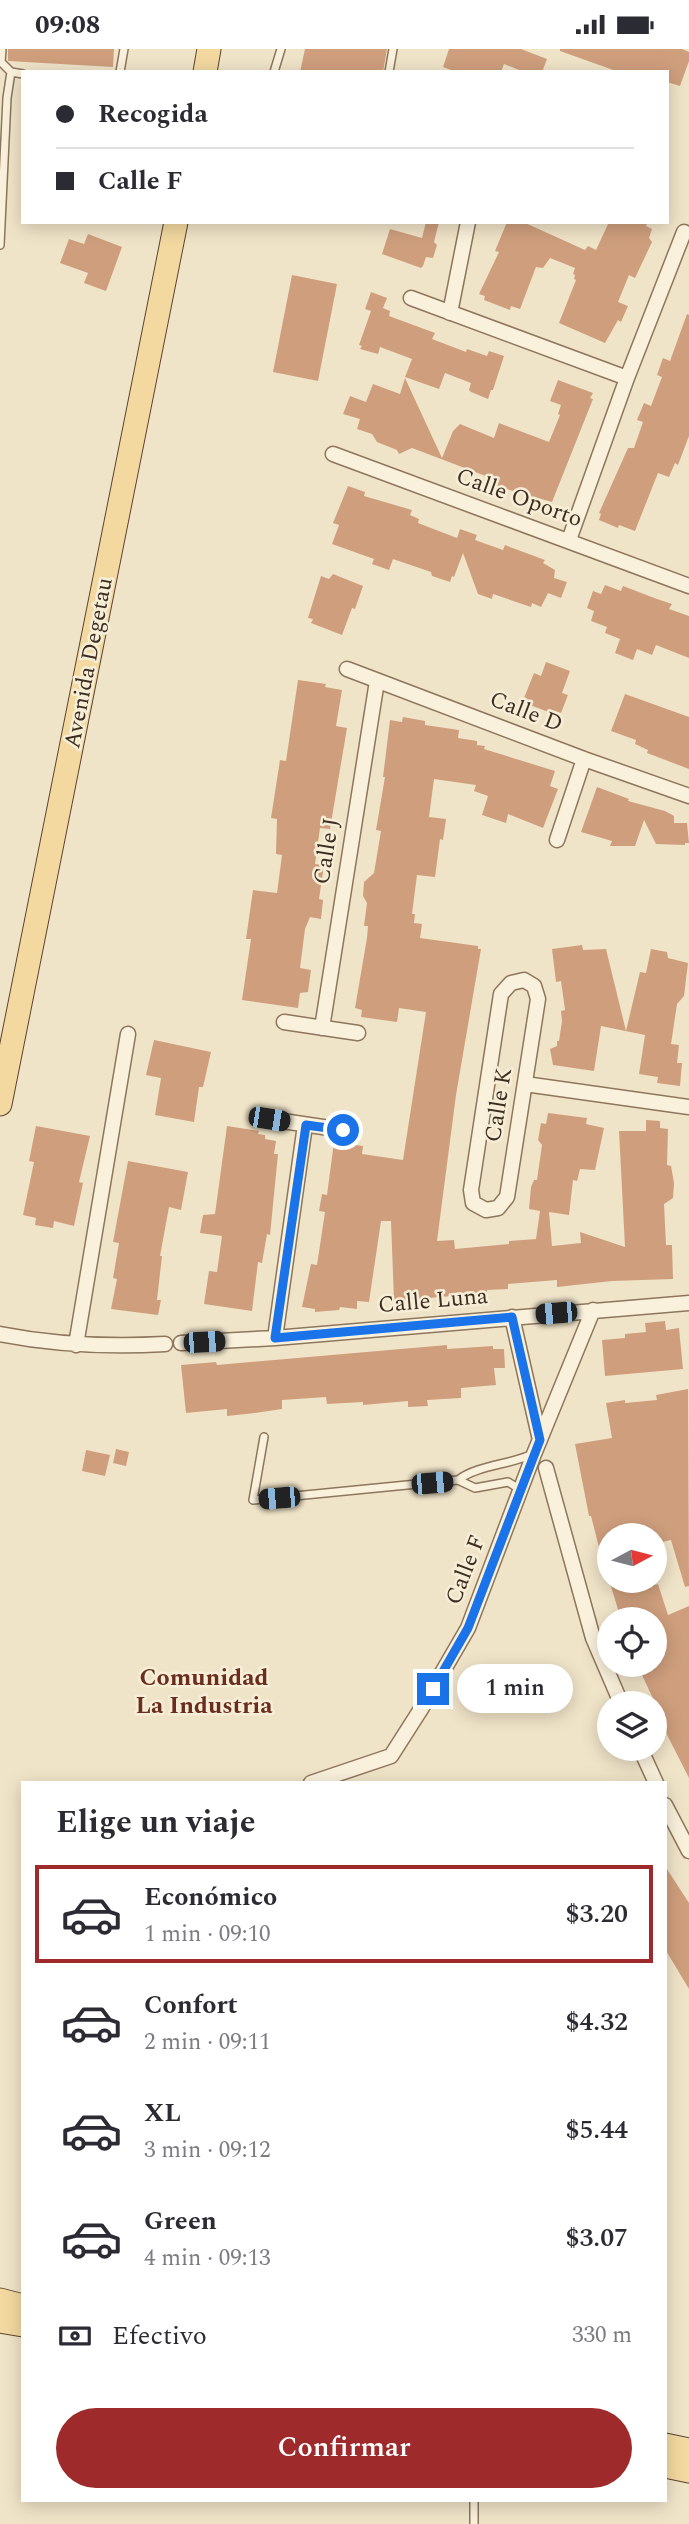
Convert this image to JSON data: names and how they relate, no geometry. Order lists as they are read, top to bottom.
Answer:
{
  "streets": {
    "main road": ["Avenida Degetau"],
    "street": [
      "Calle Oporto",
      "Calle D",
      "Calle J",
      "Calle K",
      "Calle Luna",
      "Calle F"
    ]
  },
  "crossings": [
    ["Calle D", "Calle J"],
    ["Calle Luna", "Calle F"]
  ],
  "districts": ["Comunidad La Industria"],
  "north": "right",
  "page": {
    "status": "09:08",
    "banner": ["Recogida", "Calle F"],
    "bubble": "1 min",
    "heading": "Elige un viaje",
    "list": [
      {
        "name": "Económico",
        "note": "1 min · 09:10",
        "value": "$3.20"
      },
      {
        "name": "Confort",
        "note": "2 min · 09:11",
        "value": "$4.32"
      },
      {
        "name": "XL",
        "note": "3 min · 09:12",
        "value": "$5.44"
      },
      {
        "name": "Green",
        "note": "4 min · 09:13",
        "value": "$3.07"
      }
    ],
    "pay": ["Efectivo", "330 m"],
    "buttons": "Confirmar"
  }
}
